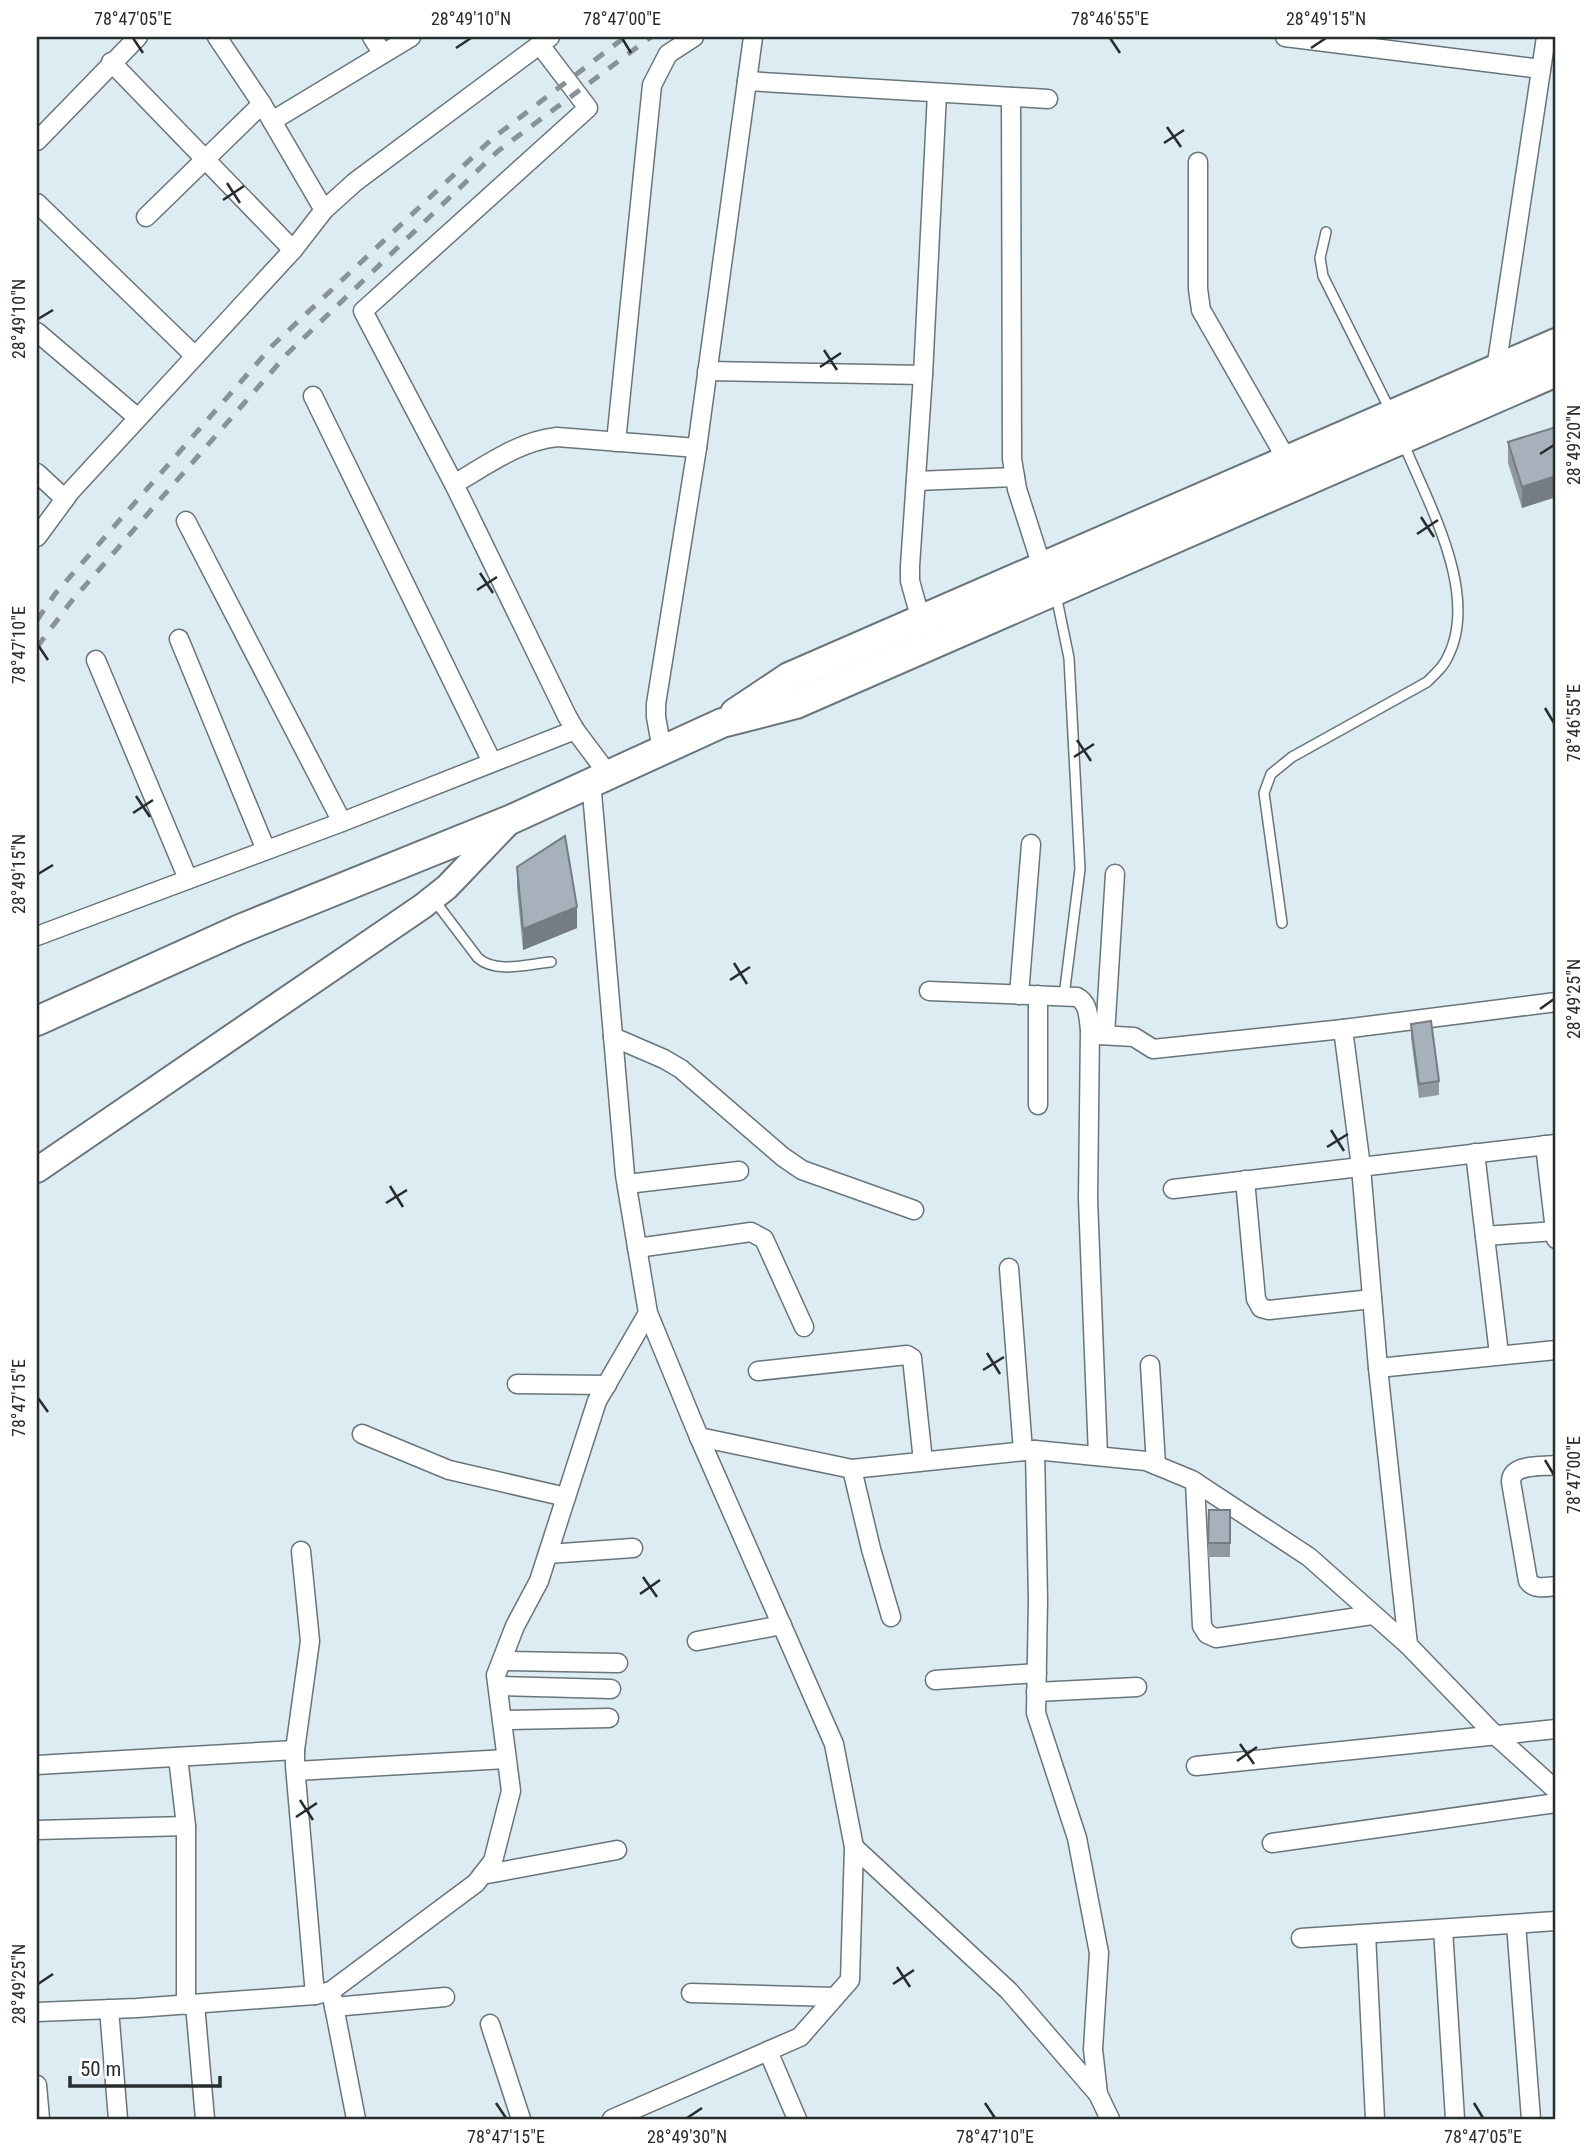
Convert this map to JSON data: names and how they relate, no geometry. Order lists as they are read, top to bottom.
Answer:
{
  "scale_bar": "50 m",
  "coordinates": [
    "78°47'05\"E",
    "28°49'10\"N",
    "78°47'00\"E",
    "78°46'55\"E",
    "28°49'15\"N",
    "28°49'20\"N",
    "78°47'10\"E",
    "28°49'25\"N",
    "78°47'15\"E",
    "28°49'30\"N"
  ]
}
